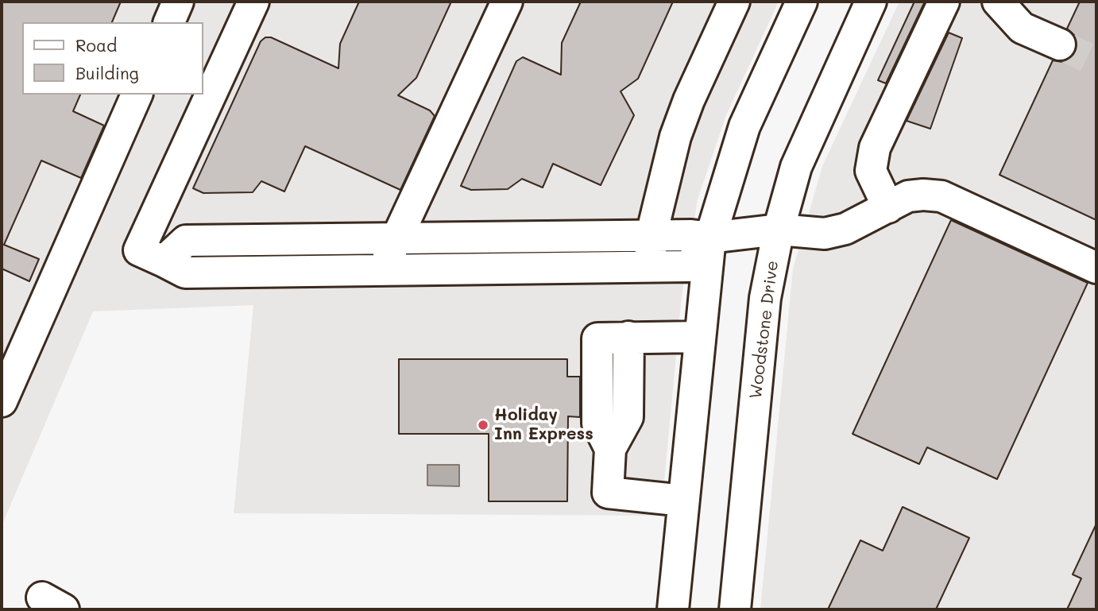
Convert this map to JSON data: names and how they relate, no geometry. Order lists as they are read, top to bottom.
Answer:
{
  "streets": {
    "street": ["Woodstone Drive"]
  },
  "places": ["Holiday Inn Express"],
  "legend": ["Road", "Building"]
}
